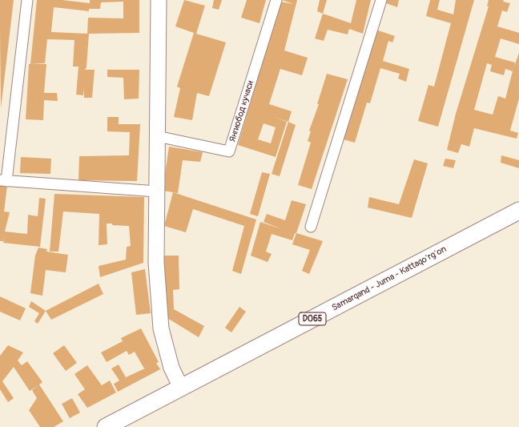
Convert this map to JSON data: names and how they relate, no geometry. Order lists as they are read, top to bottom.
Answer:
{
  "streets": {
    "main road": ["Samarqand - Juma - Kattaqo‘rg‘on", "D065"],
    "street": ["Янгиобод кучаси"]
  }
}
